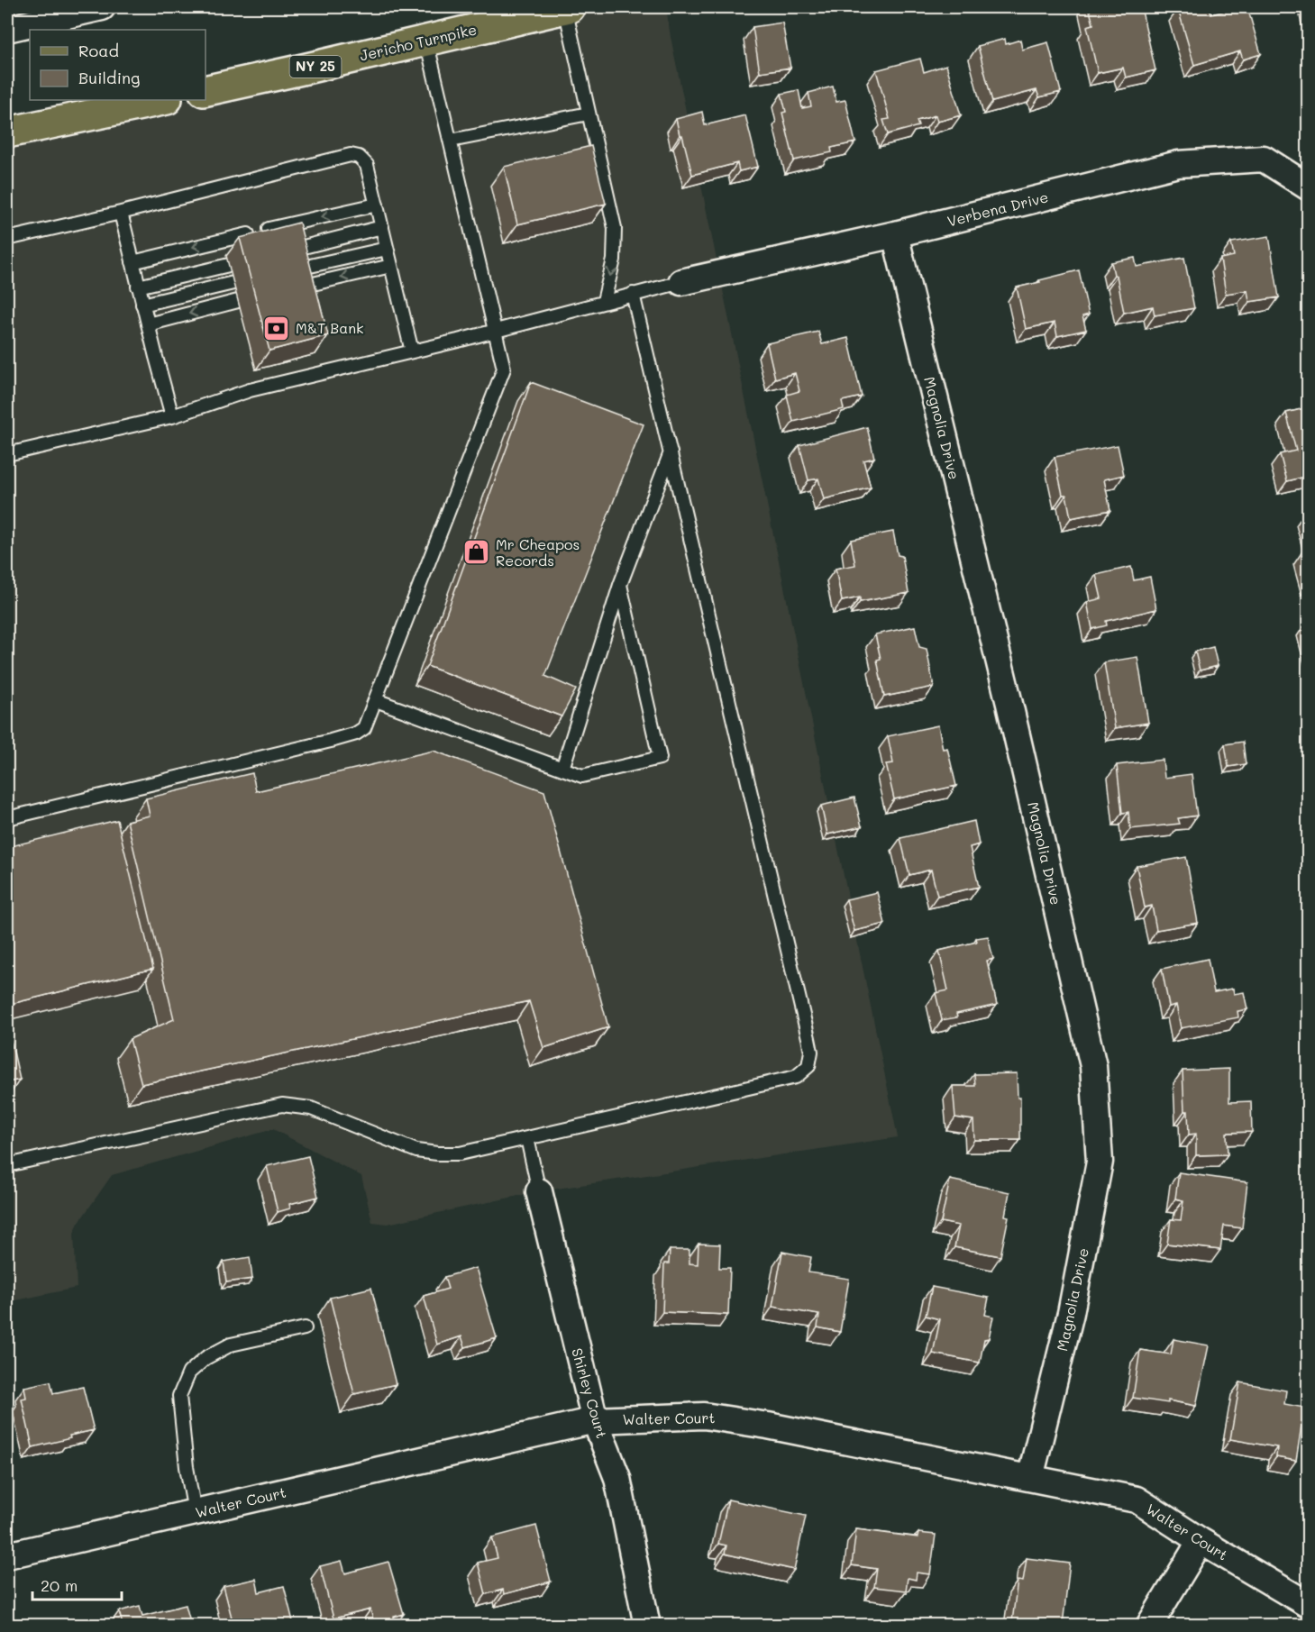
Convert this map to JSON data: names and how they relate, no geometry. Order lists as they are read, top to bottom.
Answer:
{
  "streets": {
    "main road": ["Jericho Turnpike", "NY 25"],
    "street": [
      "Verbena Drive",
      "Magnolia Drive",
      "Shirley Court",
      "Walter Court"
    ]
  },
  "crossings": [
    ["Verbena Drive", "Magnolia Drive"],
    ["Magnolia Drive", "Walter Court"],
    ["Shirley Court", "Walter Court"]
  ],
  "places": {
    "bank": ["M&T Bank"],
    "shop": ["Mr Cheapos Records"]
  },
  "legend": ["Road", "Building"],
  "scale_bar": "20 m"
}
